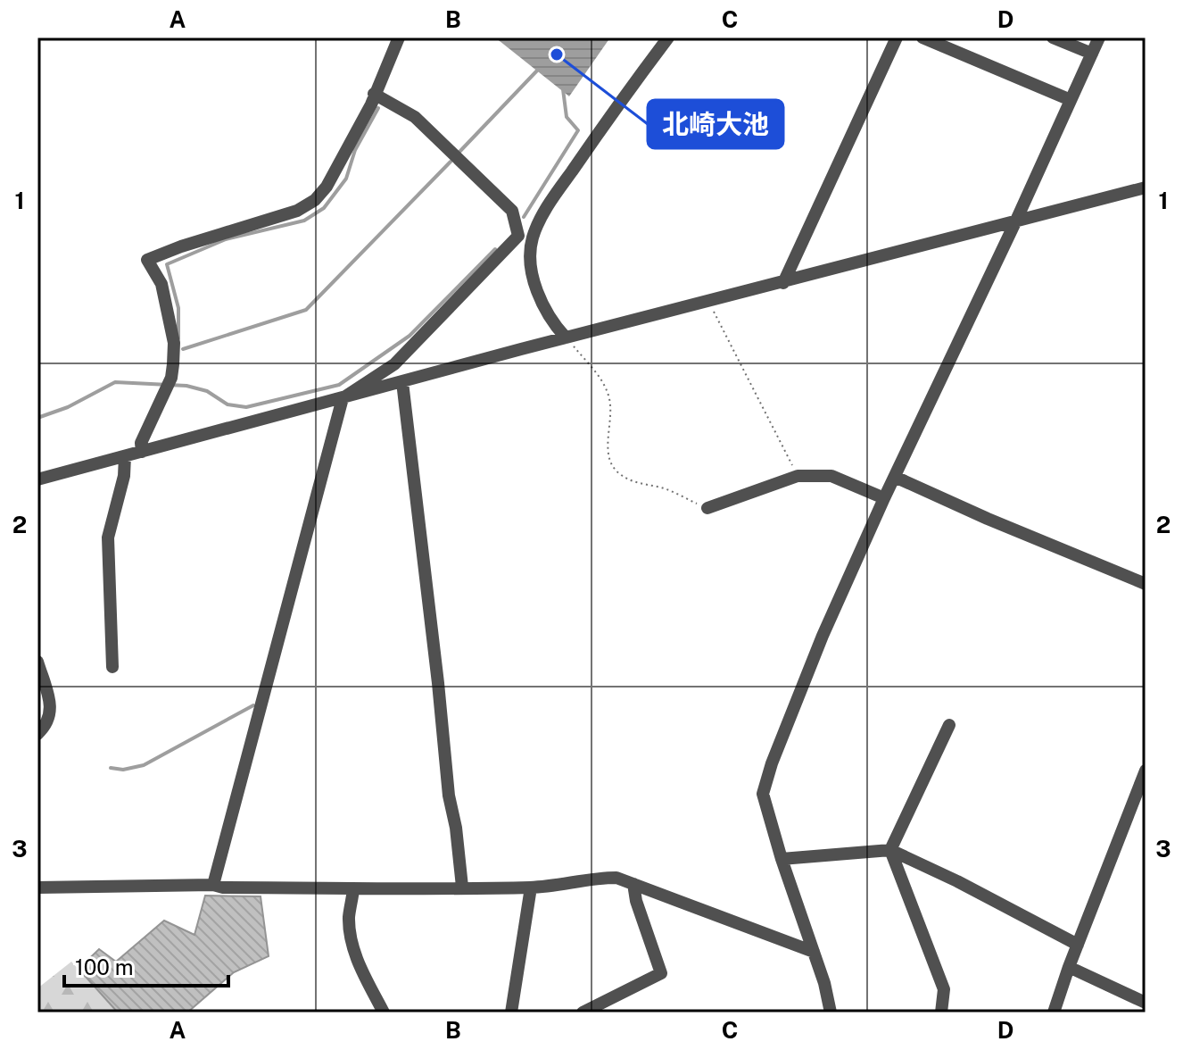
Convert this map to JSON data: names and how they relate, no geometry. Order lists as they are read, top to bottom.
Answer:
{
  "places": ["北崎大池"],
  "scale_bar": "100 m",
  "grid": {
    "columns": [
      "A",
      "B",
      "C",
      "D"
    ],
    "rows": ["1", "2", "3"]
  }
}
